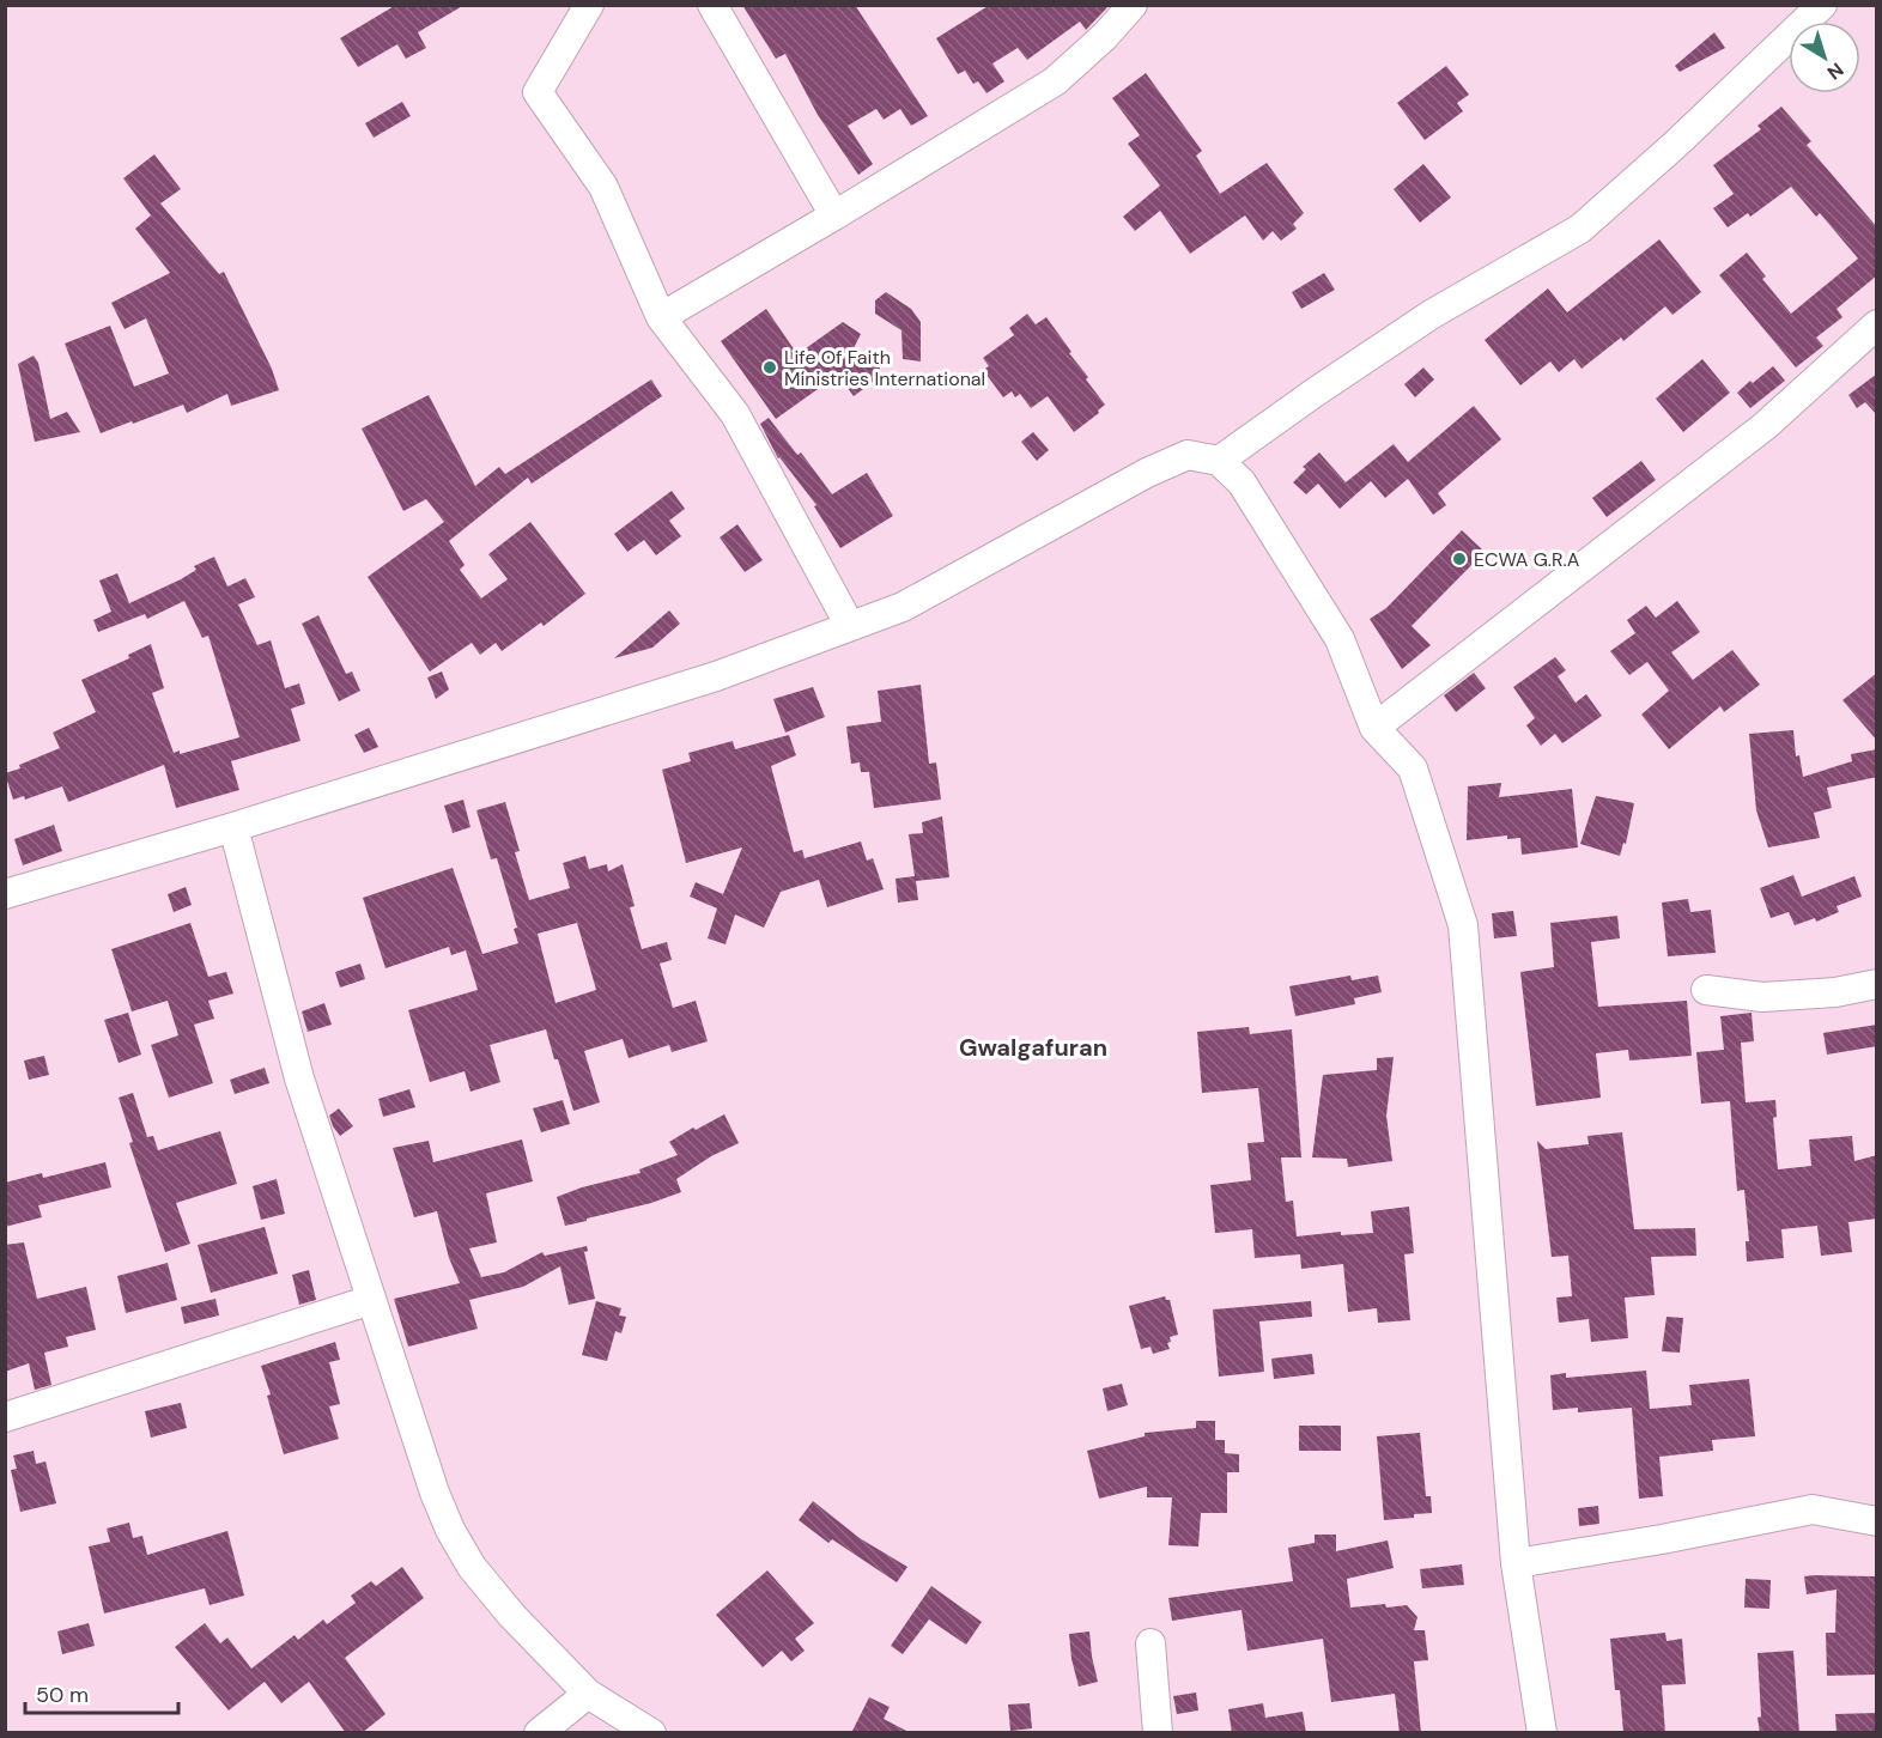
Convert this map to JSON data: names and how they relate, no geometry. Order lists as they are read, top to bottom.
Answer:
{
  "districts": ["Gwalgafuran"],
  "places": ["Life Of Faith Ministries International", "ECWA G.R.A"],
  "scale_bar": "50 m",
  "north": "bottom right"
}
